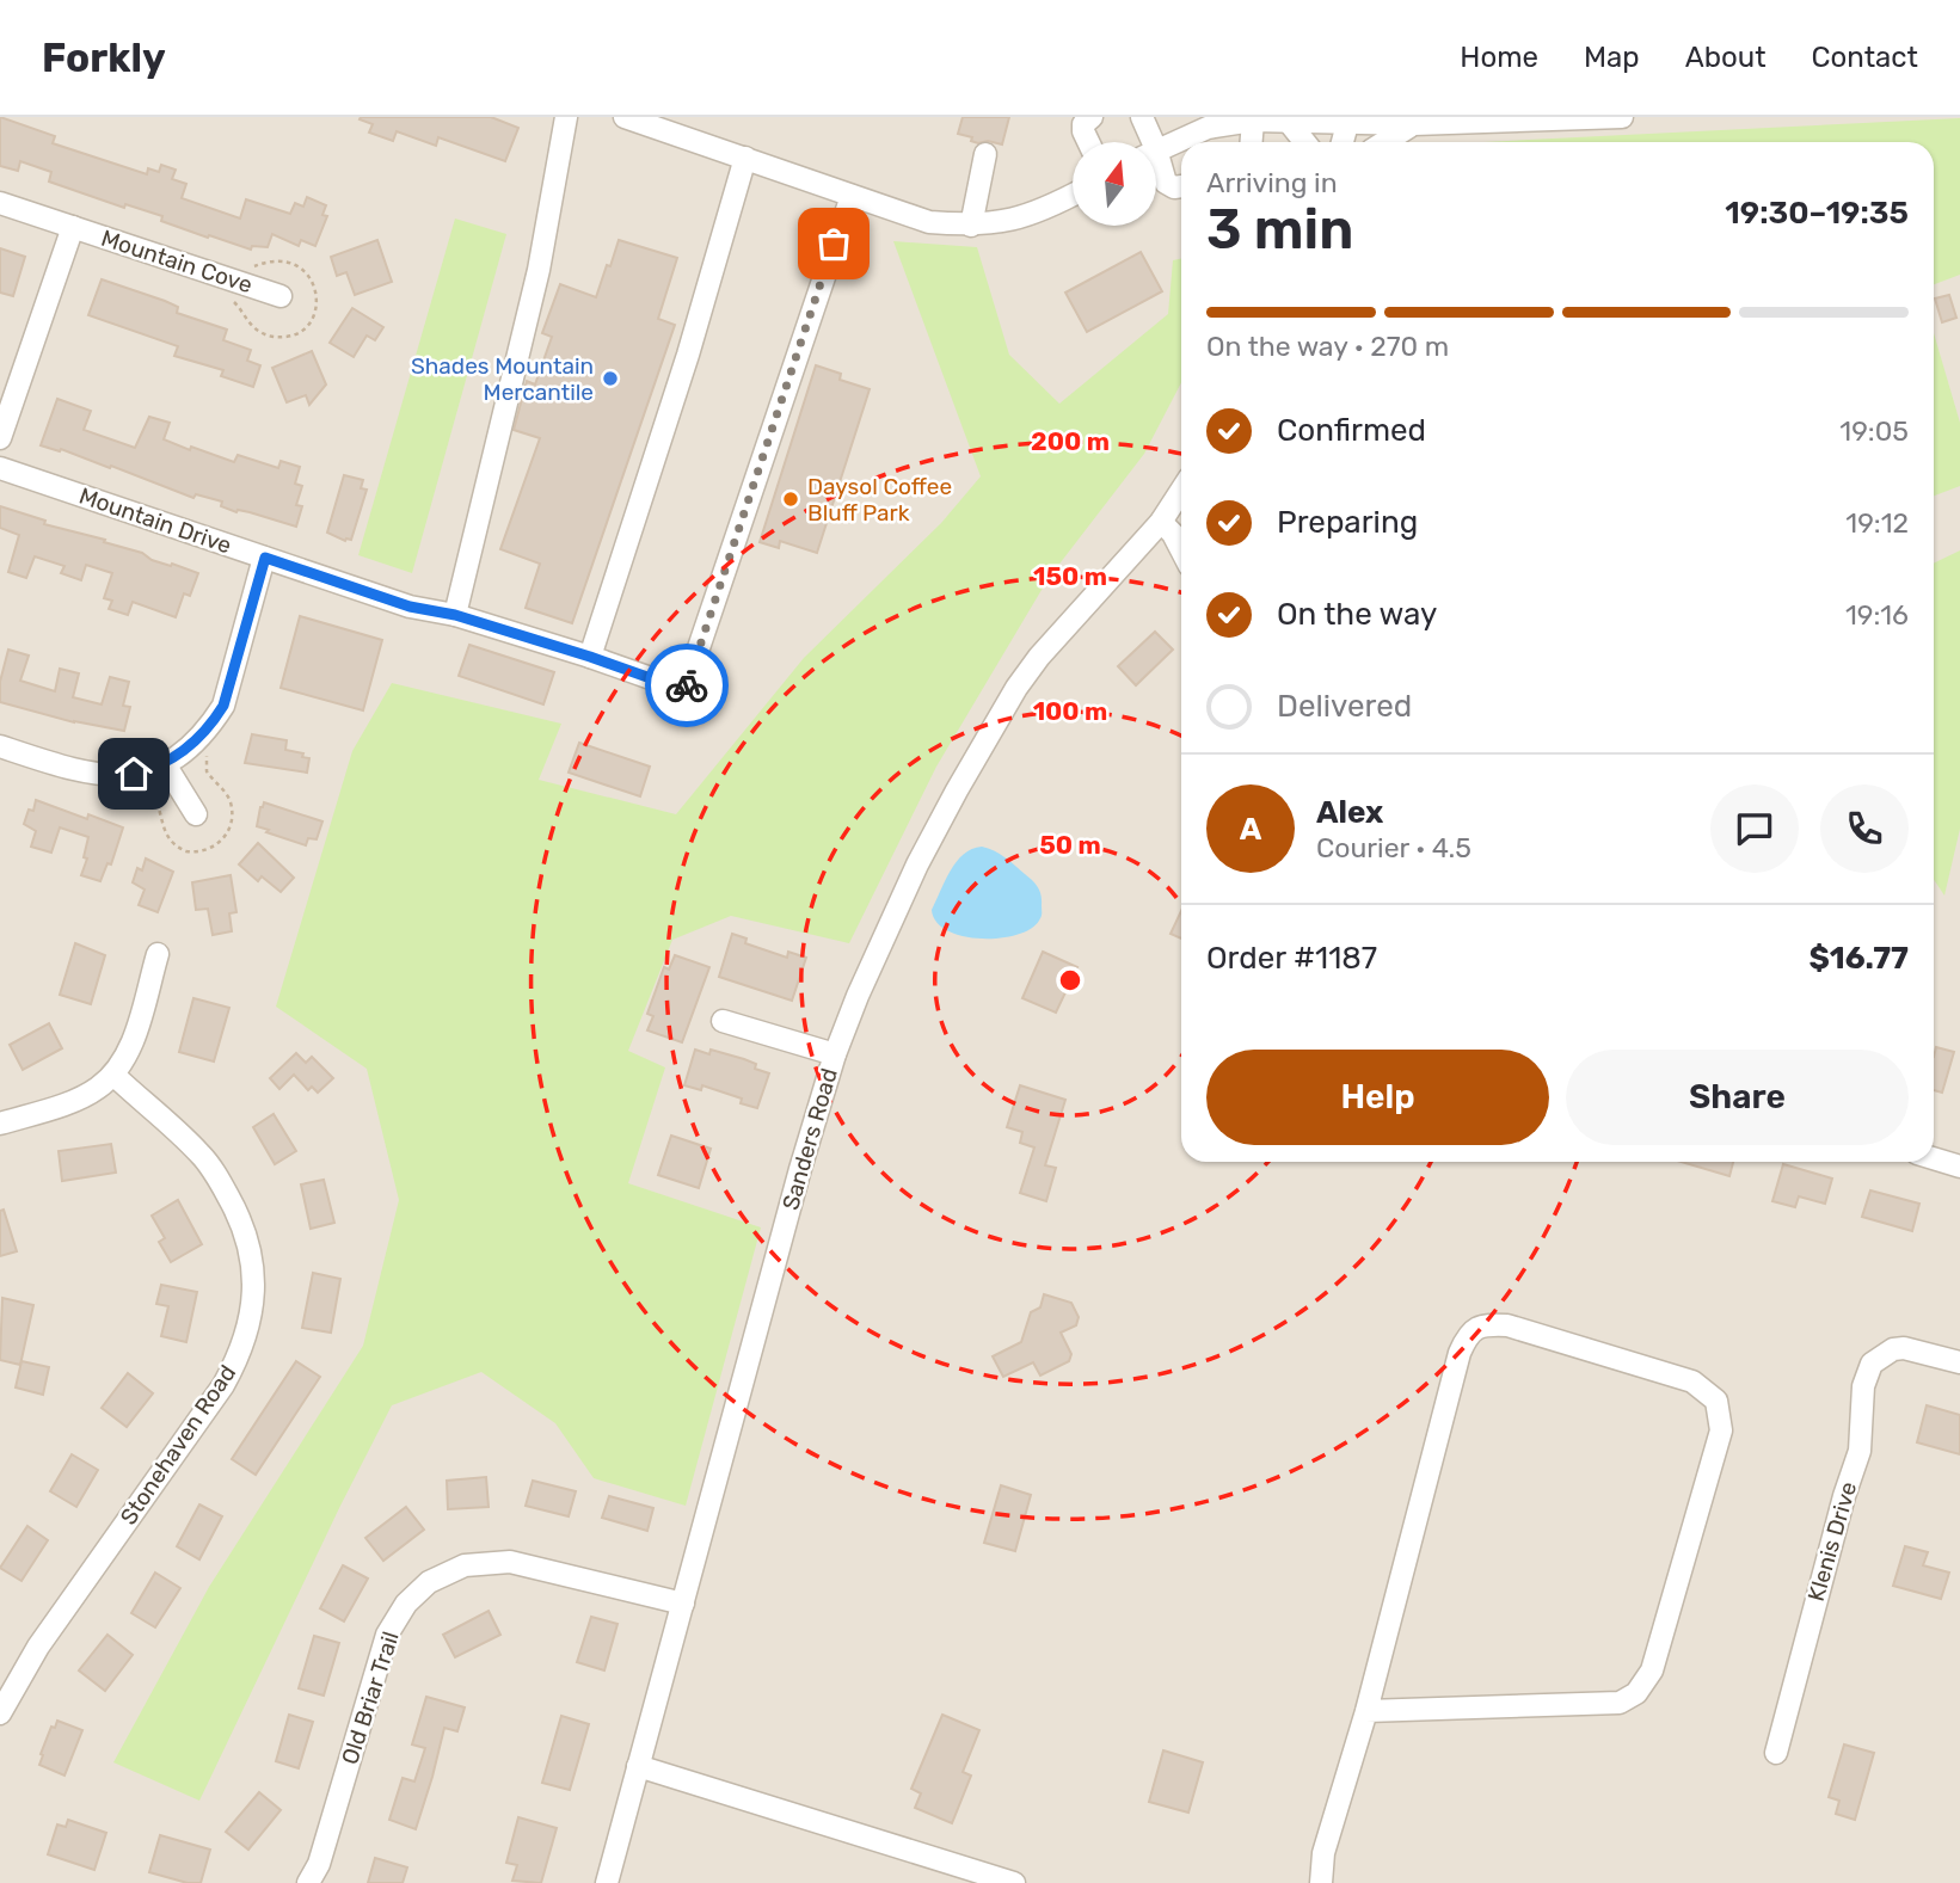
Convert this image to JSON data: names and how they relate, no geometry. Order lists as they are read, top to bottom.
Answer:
{
  "streets": {
    "street": [
      "Mountain Cove",
      "Mountain Drive",
      "Sanders Road",
      "Stonehaven Road",
      "Klenis Drive",
      "Old Briar Trail"
    ]
  },
  "crossings": [
    ["Sanders Road", "Old Briar Trail"]
  ],
  "places": ["Shades Mountain Mercantile", "Daysol Coffee Bluff Park"],
  "north": "top",
  "page": {
    "header": "Forkly",
    "nav": [
      "Home",
      "Map",
      "About",
      "Contact"
    ],
    "heading": ["3 min", "Arriving in", "19:30–19:35"],
    "panel": [
      "Alex",
      "Courier · 4.5",
      "Order #1187",
      "$16.77"
    ],
    "bar": "On the way · 270 m",
    "list": [
      ["Confirmed", "19:05"],
      ["Preparing", "19:12"],
      ["On the way", "19:16"],
      "Delivered"
    ],
    "round": "A",
    "buttons": ["Help", "Share"]
  },
  "rings": [
    "200 m",
    "150 m",
    "100 m",
    "50 m"
  ]
}
